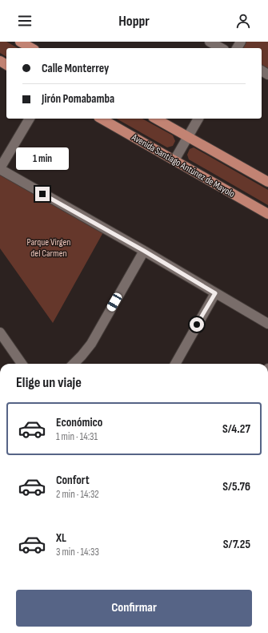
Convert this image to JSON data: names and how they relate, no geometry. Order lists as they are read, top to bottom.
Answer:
{
  "streets": {
    "main road": ["Avenida Santiago Antúnez de Mayolo"]
  },
  "parks": ["Parque Virgen del Carmen"],
  "page": {
    "header": "Hoppr",
    "banner": ["Calle Monterrey", "Jirón Pomabamba"],
    "bubble": "1 min",
    "heading": "Elige un viaje",
    "list": [
      {
        "name": "Económico",
        "note": "1 min · 14:31",
        "value": "S/4.27"
      },
      {
        "name": "Confort",
        "note": "2 min · 14:32",
        "value": "S/5.76"
      },
      {
        "name": "XL",
        "note": "3 min · 14:33",
        "value": "S/7.25"
      }
    ],
    "buttons": "Confirmar"
  }
}
